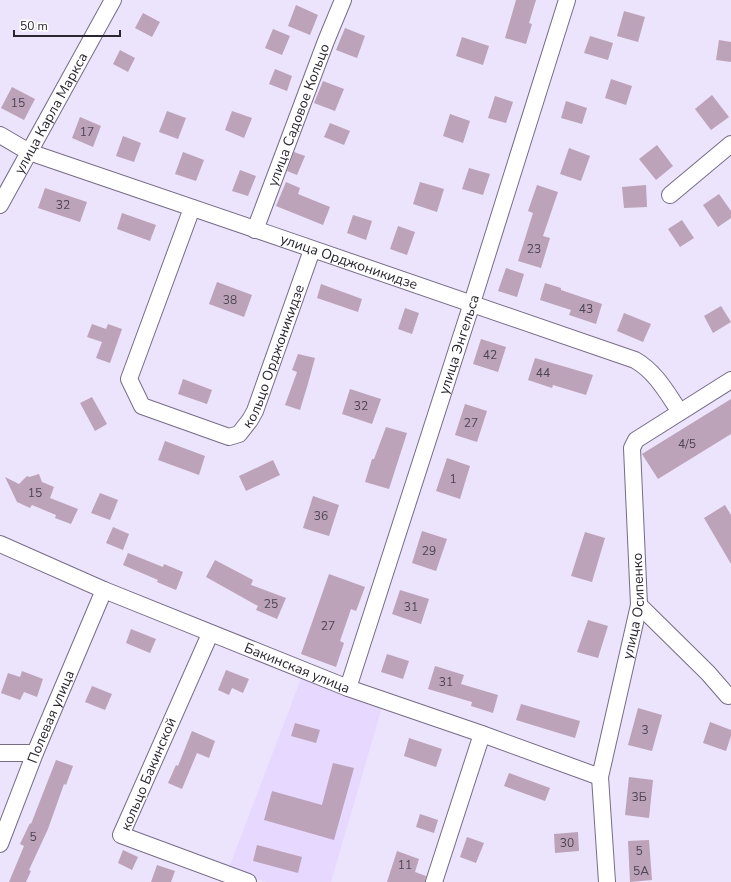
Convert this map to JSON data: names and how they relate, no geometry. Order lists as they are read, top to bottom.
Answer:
{
  "streets": {
    "street": [
      "улица Карла Маркса",
      "улица Садовое Кольцо",
      "улица Орджоникидзе",
      "улица Энгельса",
      "кольцо Орджоникидзе",
      "улица Осипенко",
      "Бакинская улица",
      "Полевая улица",
      "кольцо Бакинской"
    ]
  },
  "crossings": [
    ["улица Карла Маркса", "улица Орджоникидзе"],
    ["улица Садовое Кольцо", "улица Орджоникидзе"],
    ["улица Орджоникидзе", "улица Энгельса"],
    ["улица Орджоникидзе", "кольцо Орджоникидзе"],
    ["улица Орджоникидзе", "улица Осипенко"],
    ["улица Энгельса", "Бакинская улица"],
    ["улица Осипенко", "Бакинская улица"],
    ["Бакинская улица", "Полевая улица"],
    ["Бакинская улица", "кольцо Бакинской"]
  ],
  "house_numbers": [
    "15",
    "17",
    "32",
    "23",
    "38",
    "43",
    "42",
    "44",
    "32",
    "27",
    "4/5",
    "1",
    "15",
    "36",
    "29",
    "25",
    "31",
    "27",
    "31",
    "3",
    "3Б",
    "5",
    "30",
    "5",
    "11",
    "5А"
  ],
  "scale_bar": "50 m"
}
